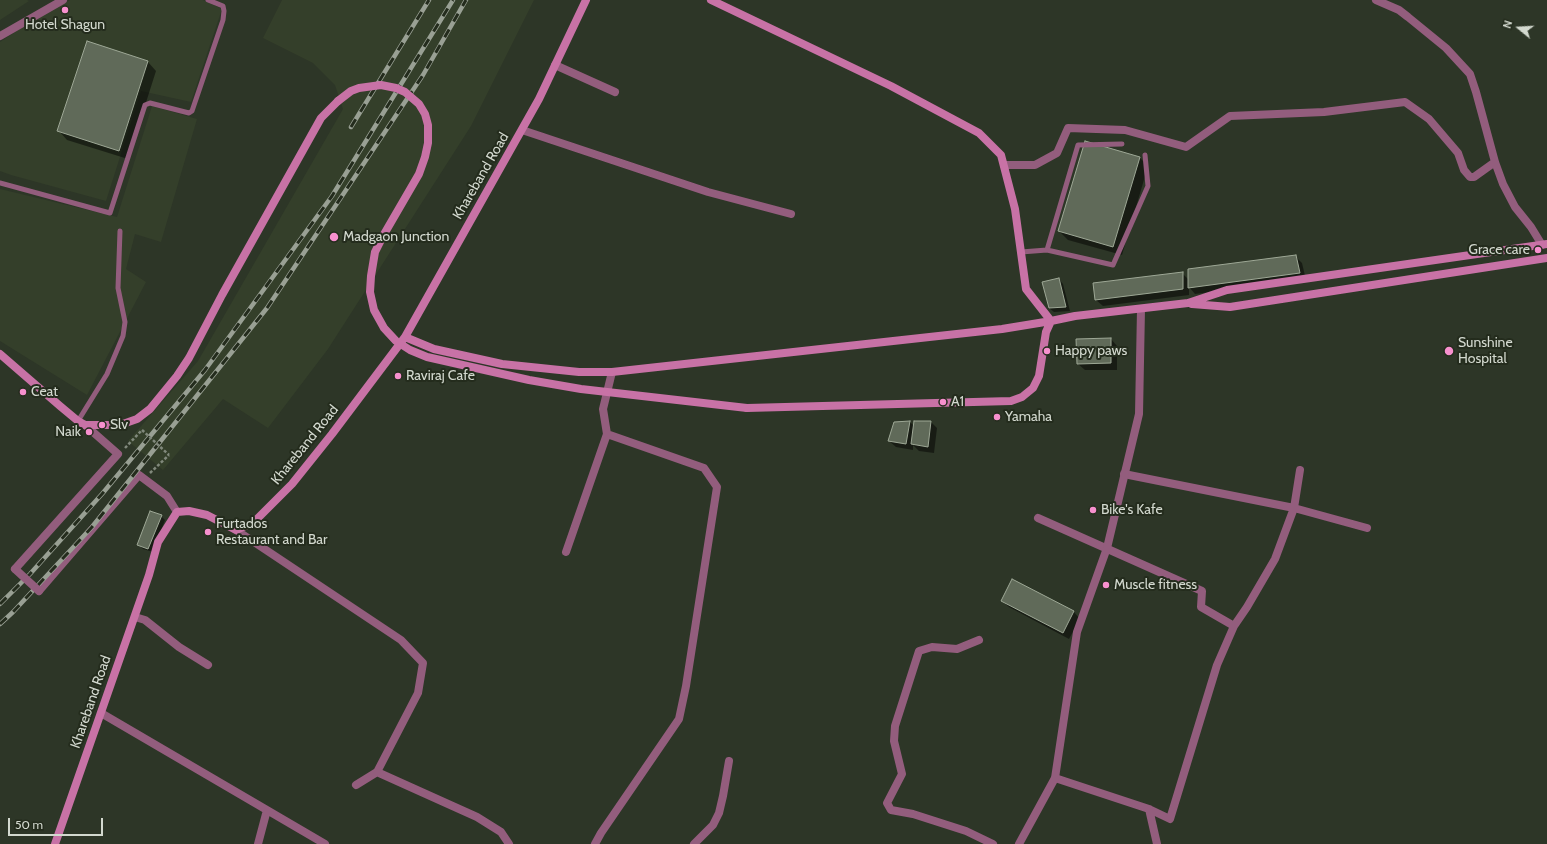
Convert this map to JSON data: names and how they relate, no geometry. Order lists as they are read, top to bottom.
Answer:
{
  "streets": {
    "main road": ["Khareband Road"]
  },
  "places": [
    "Hotel Shagun",
    "Madgaon Junction",
    "Grace care",
    "Happy paws",
    "Sunshine Hospital",
    "Raviraj Cafe",
    "Ceat",
    "A1",
    "Yamaha",
    "Slv",
    "Naik",
    "Bike's Kafe",
    "Furtados Restaurant and Bar",
    "Muscle fitness"
  ],
  "scale_bar": "50 m",
  "north": "left"
}
